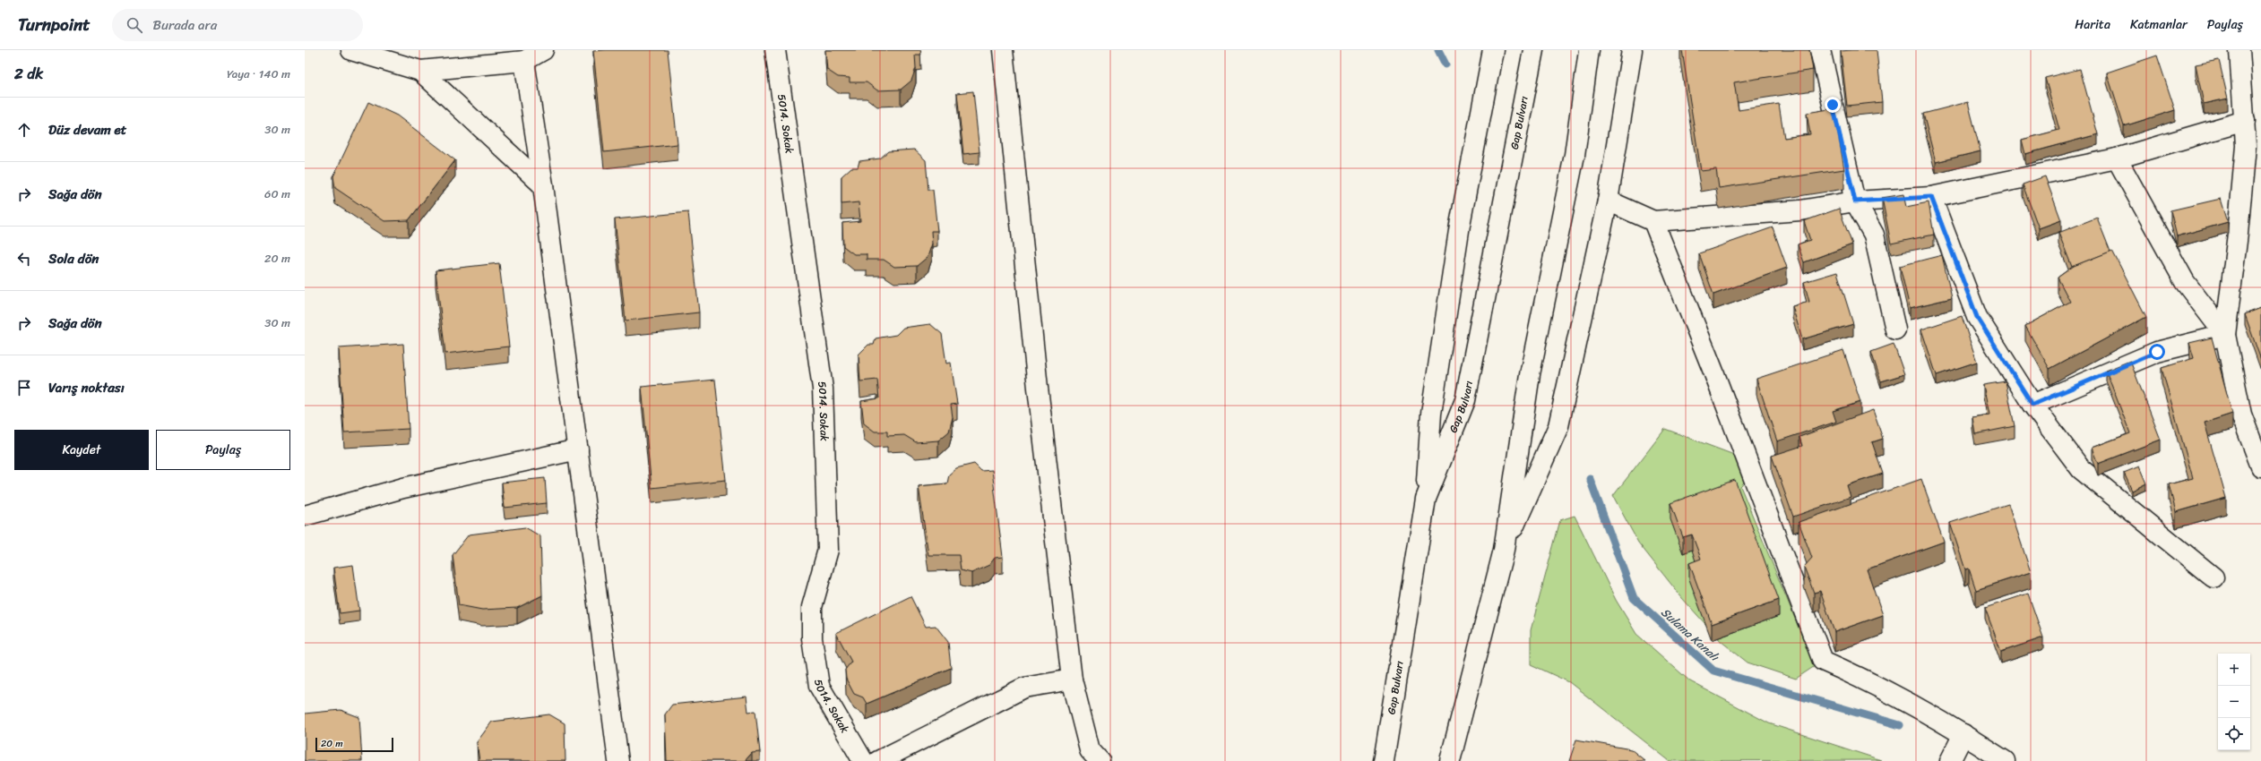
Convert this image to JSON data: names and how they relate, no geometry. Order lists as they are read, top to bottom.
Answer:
{
  "streets": {
    "main road": ["Gap Bulvarı", "5014. Sokak"]
  },
  "water": ["Sulama Kanalı"],
  "scale_bar": "20 m",
  "page": {
    "header": "Turnpoint",
    "search": "Burada ara",
    "nav": ["Harita", "Katmanlar", "Paylaş"],
    "heading": ["2 dk", "Yaya · 140 m"],
    "list": [
      ["Düz devam et", "30 m"],
      ["Sağa dön", "60 m"],
      ["Sola dön", "20 m"],
      ["Sağa dön", "30 m"],
      "Varış noktası"
    ],
    "buttons": ["Kaydet", "Paylaş"],
    "map_buttons": ["+", "−"],
    "scale": "20 m"
  }
}
